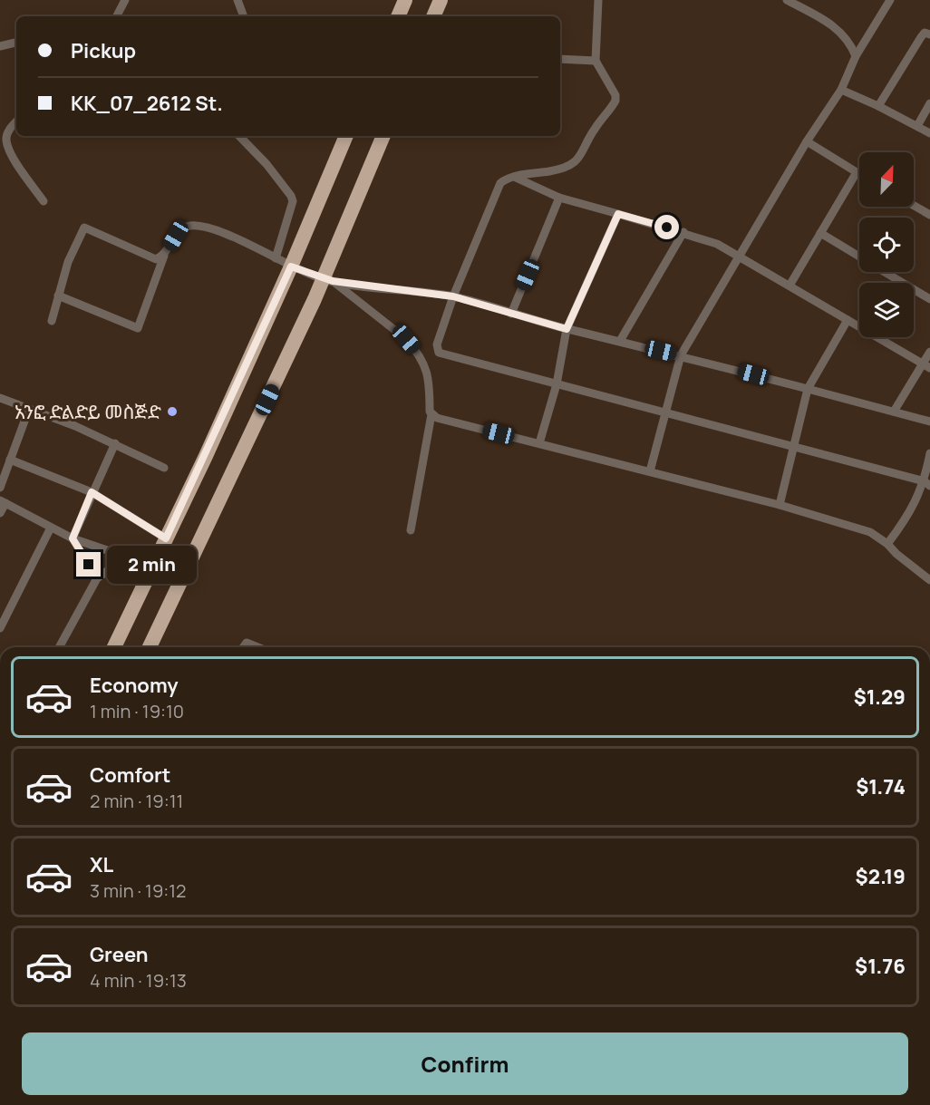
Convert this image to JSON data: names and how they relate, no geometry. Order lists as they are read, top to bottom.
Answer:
{
  "places": ["አንፎ ድልድይ መስጅድ"],
  "north": "top right",
  "page": {
    "banner": ["Pickup", "KK_07_2612 St."],
    "bubble": "2 min",
    "list": [
      {
        "name": "Economy",
        "note": "1 min · 19:10",
        "value": "$1.29"
      },
      {
        "name": "Comfort",
        "note": "2 min · 19:11",
        "value": "$1.74"
      },
      {
        "name": "XL",
        "note": "3 min · 19:12",
        "value": "$2.19"
      },
      {
        "name": "Green",
        "note": "4 min · 19:13",
        "value": "$1.76"
      }
    ],
    "buttons": "Confirm"
  }
}
